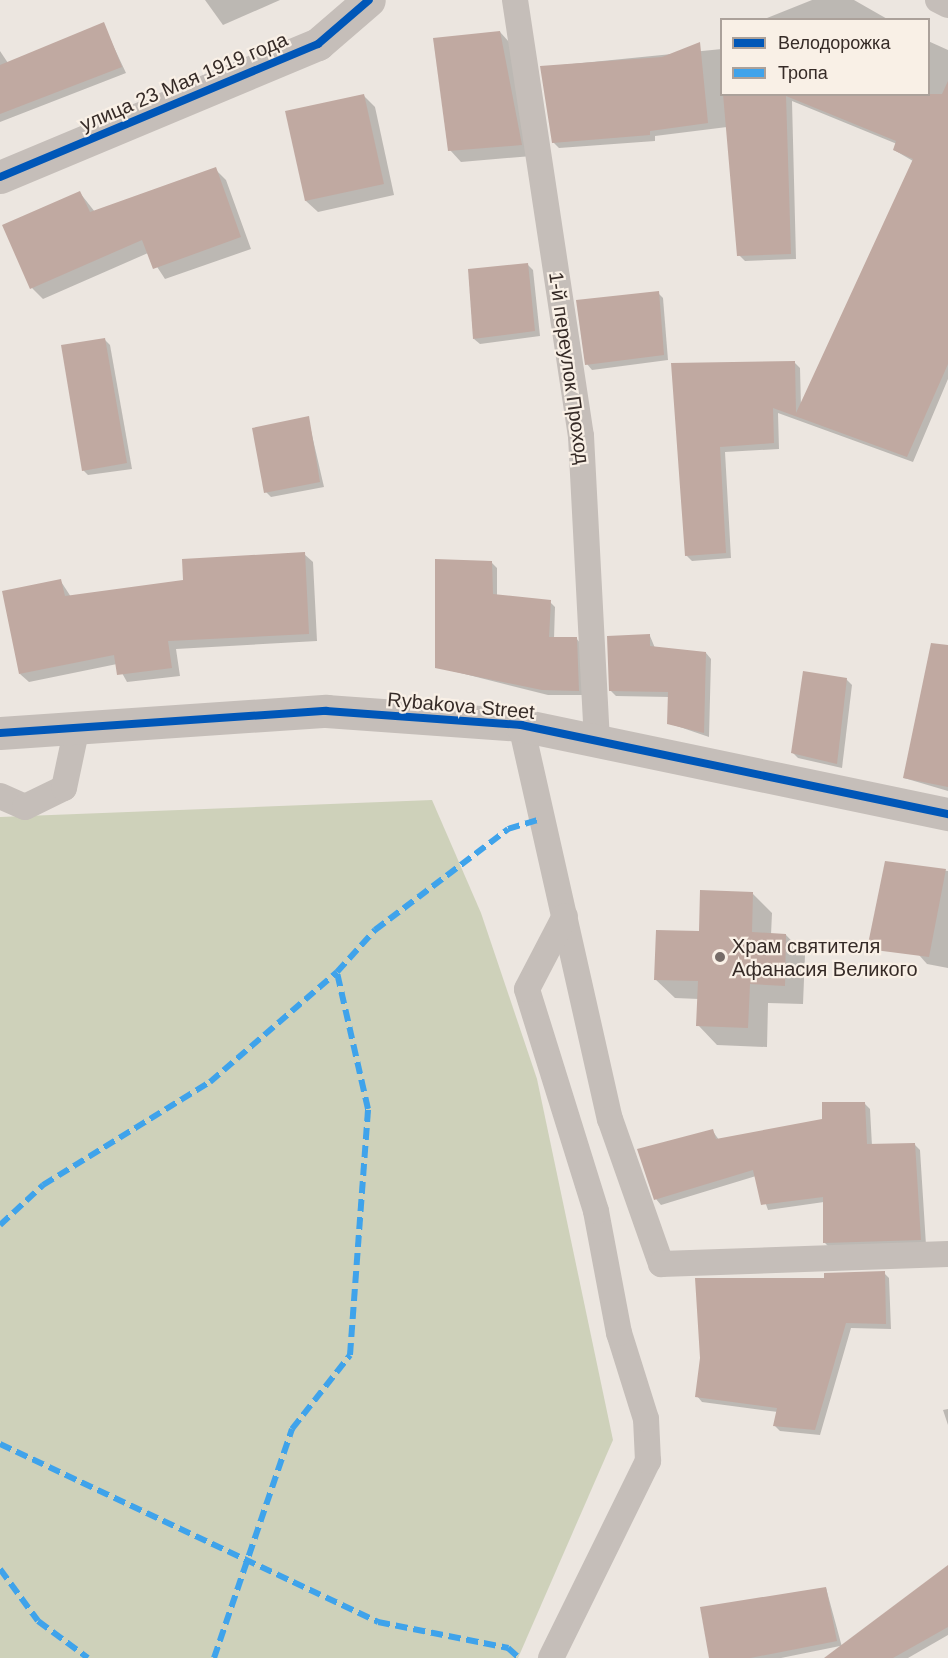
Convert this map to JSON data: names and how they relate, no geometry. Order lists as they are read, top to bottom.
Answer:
{
  "streets": {
    "street": ["улица 23 Мая 1919 года", "Rybakova Street"],
    "lane": ["1-й переулок Проход"]
  },
  "crossings": [
    ["1-й переулок Проход", "Rybakova Street"]
  ],
  "places": ["Храм святителя Афанасия Великого"],
  "legend": ["Велодорожка", "Тропа"]
}
